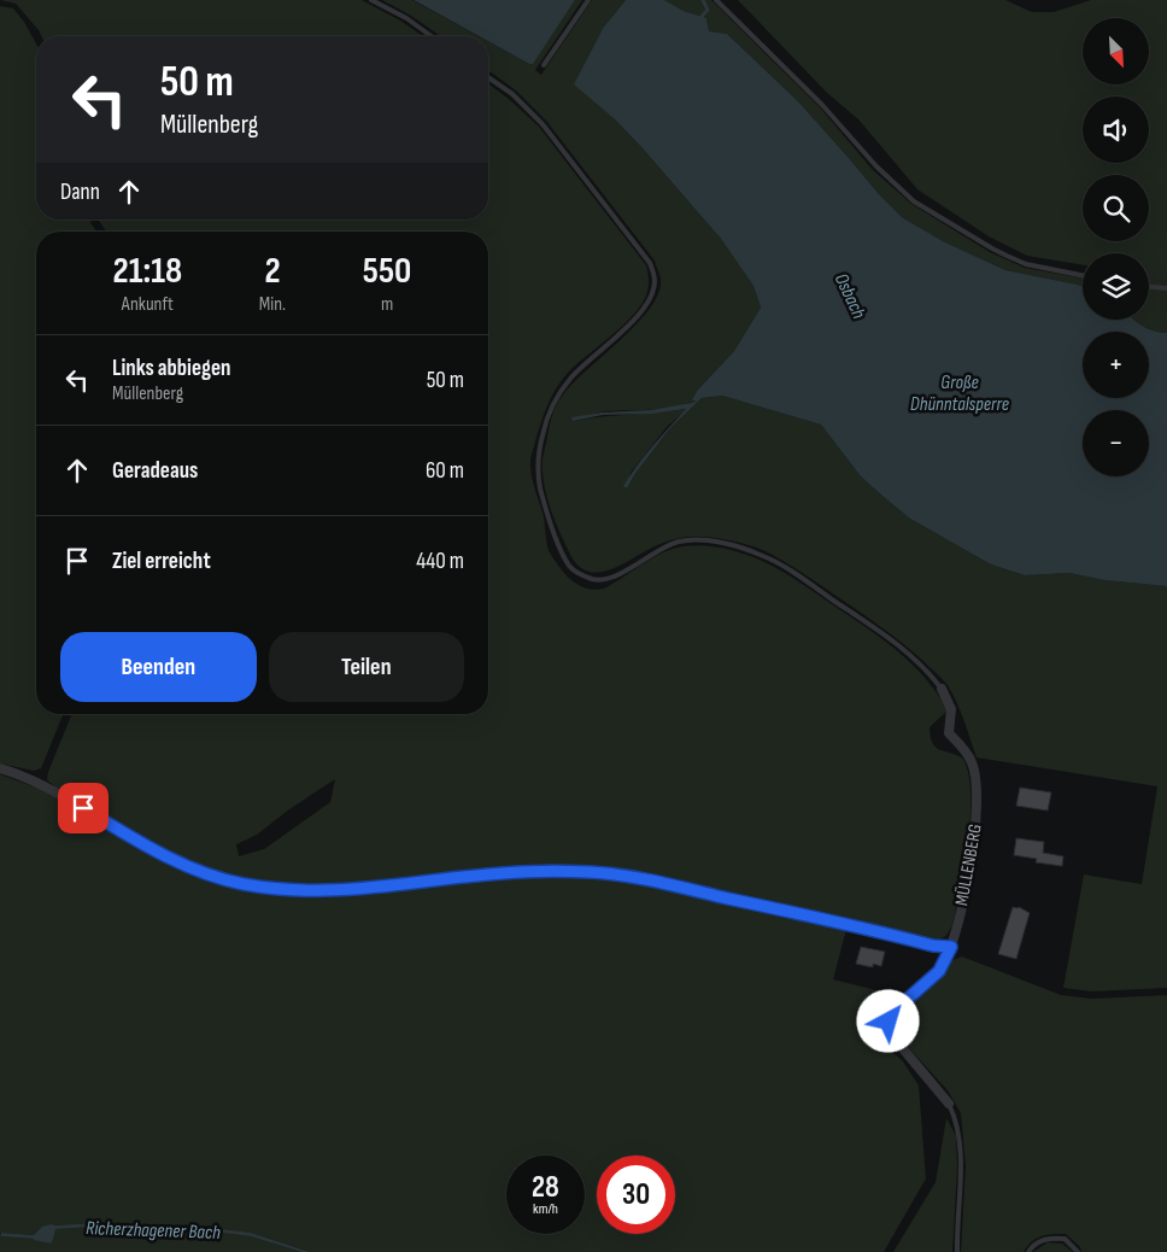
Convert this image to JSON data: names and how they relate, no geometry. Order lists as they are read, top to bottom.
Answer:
{
  "streets": {
    "street": ["MÜLLENBERG"]
  },
  "water": ["Osbach", "Große Dhünntalsperre", "Richerzhagener Bach"],
  "north": "bottom right",
  "page": {
    "map_buttons": ["+", "−"],
    "turn": ["50 m", "Müllenberg"],
    "then": "Dann",
    "eta": [
      "21:18",
      "Ankunft",
      "2",
      "Min.",
      "550",
      "m"
    ],
    "list": [
      {
        "name": "Links abbiegen",
        "note": "Müllenberg",
        "value": "50 m"
      },
      {
        "name": "Geradeaus",
        "value": "60 m"
      },
      {
        "name": "Ziel erreicht",
        "value": "440 m"
      }
    ],
    "buttons": ["Beenden", "Teilen"],
    "speed": "28 km/h",
    "limit": "30"
  }
}
